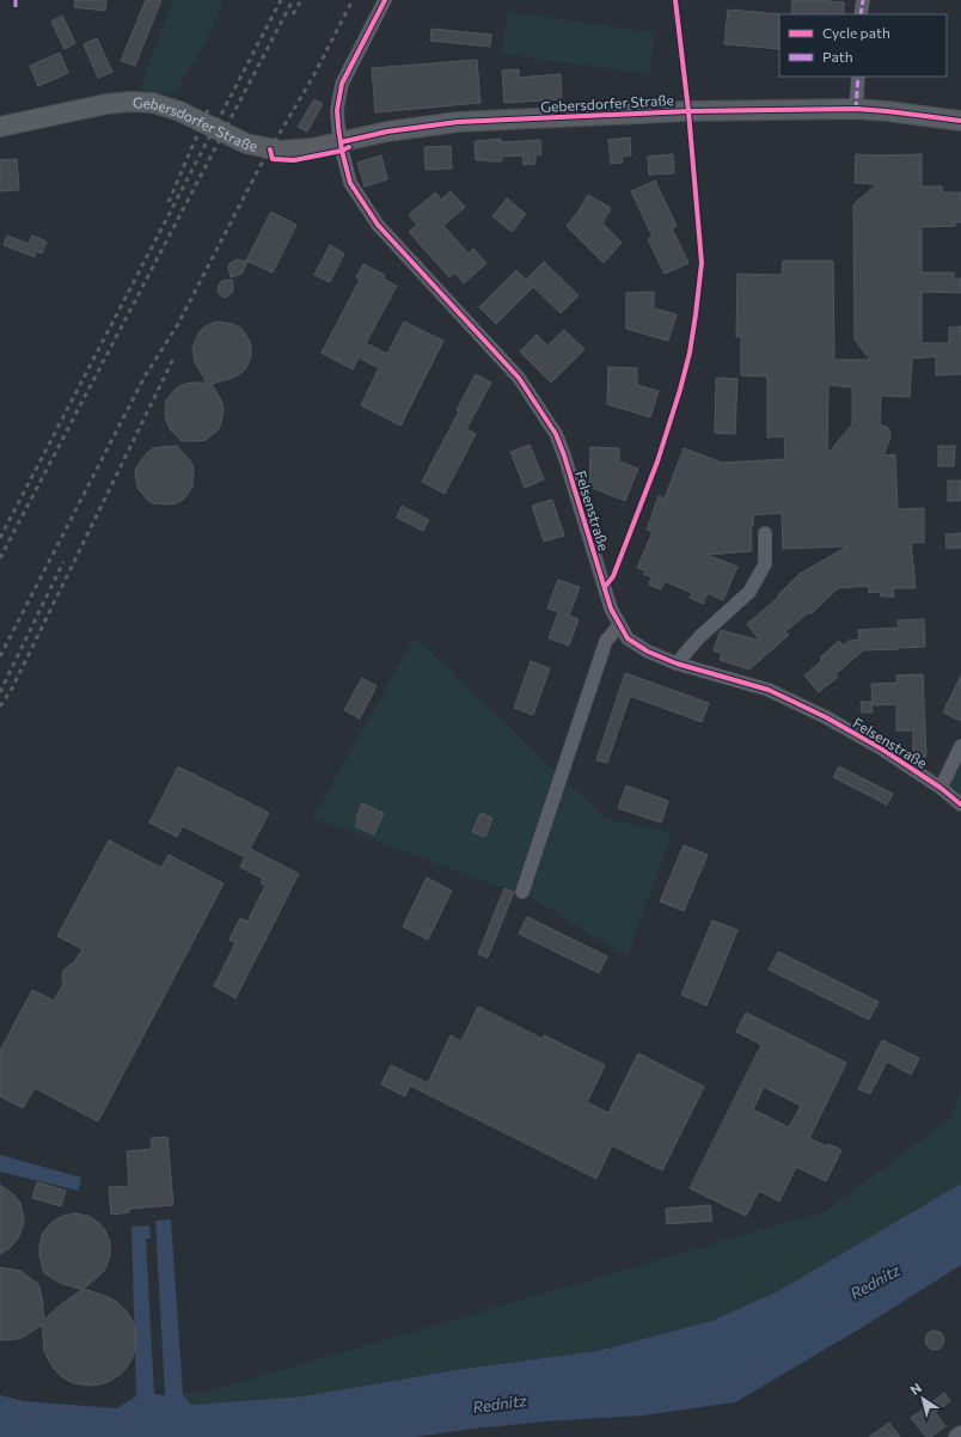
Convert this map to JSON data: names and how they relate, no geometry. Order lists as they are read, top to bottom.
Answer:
{
  "streets": {
    "main road": ["Gebersdorfer Straße"],
    "street": ["Felsenstraße"]
  },
  "crossings": [
    ["Gebersdorfer Straße", "Felsenstraße"]
  ],
  "water": ["Rednitz"],
  "legend": ["Cycle path", "Path"],
  "north": "top left"
}
